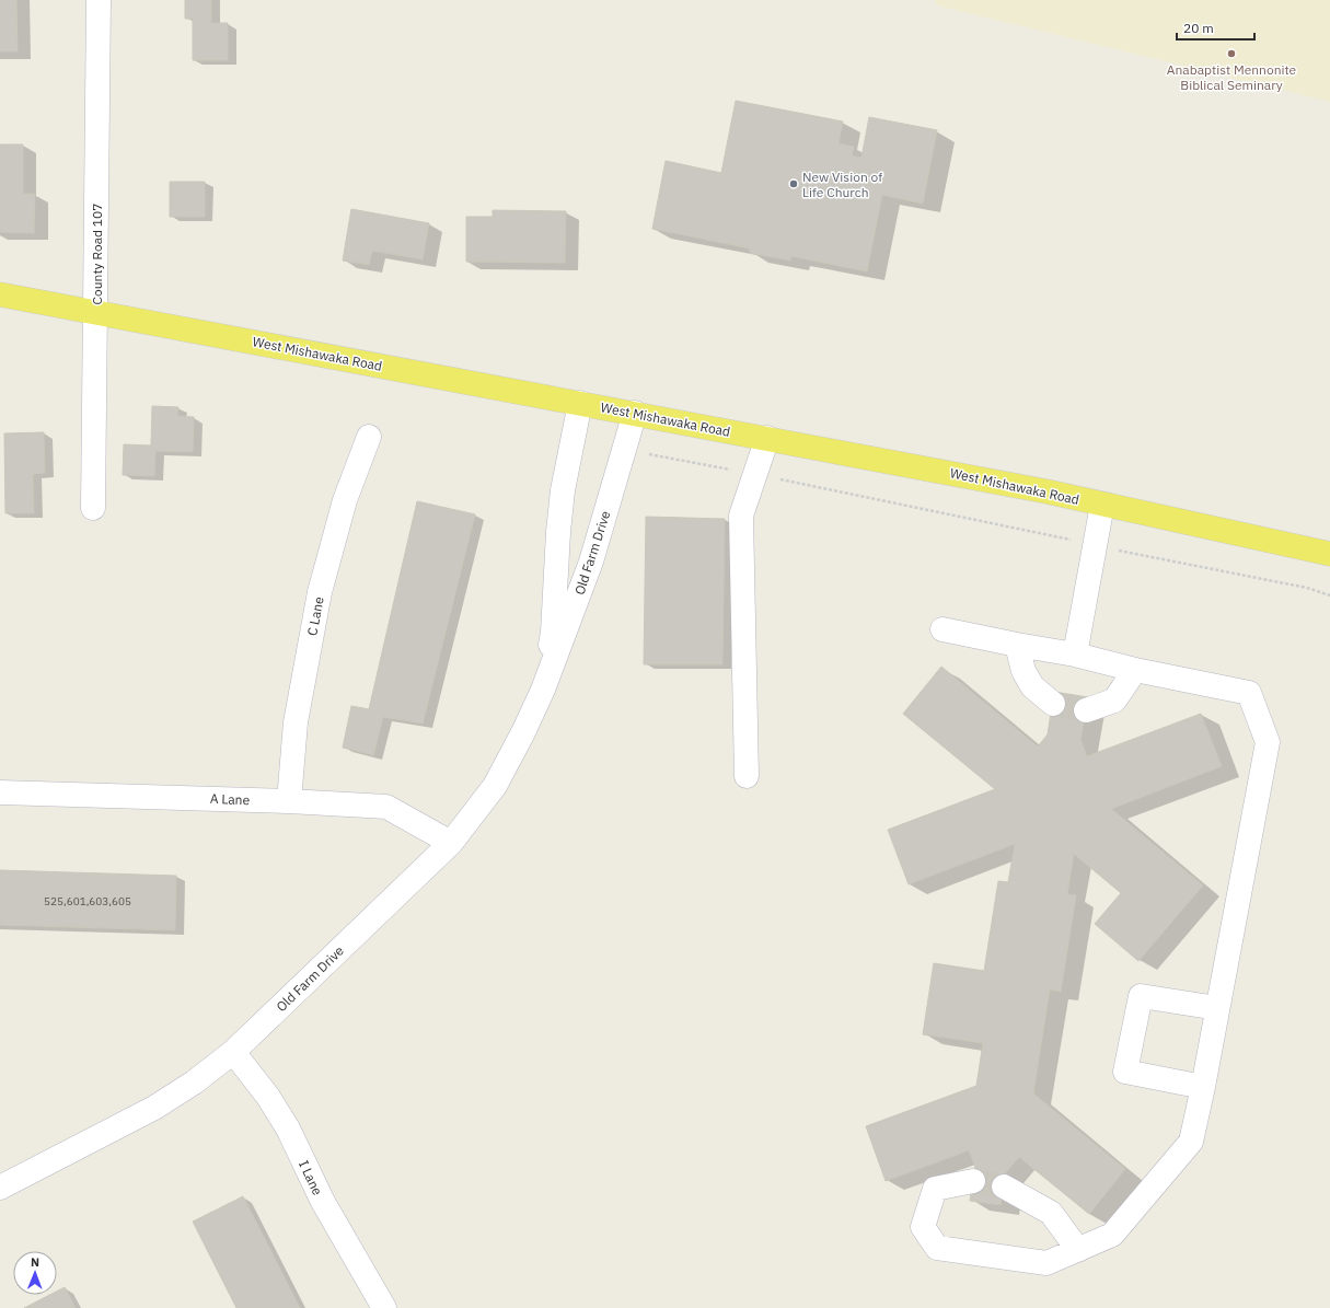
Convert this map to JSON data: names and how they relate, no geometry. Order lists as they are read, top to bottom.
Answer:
{
  "streets": {
    "main road": ["West Mishawaka Road"],
    "street": [
      "County Road 107",
      "Old Farm Drive",
      "C Lane",
      "A Lane",
      "I Lane"
    ]
  },
  "crossings": [
    ["County Road 107", "West Mishawaka Road"],
    ["West Mishawaka Road", "Old Farm Drive"],
    ["Old Farm Drive", "A Lane"],
    ["Old Farm Drive", "I Lane"],
    ["C Lane", "A Lane"]
  ],
  "places": ["Anabaptist Mennonite Biblical Seminary", "New Vision of Life Church"],
  "house_numbers": ["525,601,603,605"],
  "scale_bar": "20 m",
  "north": "top"
}
